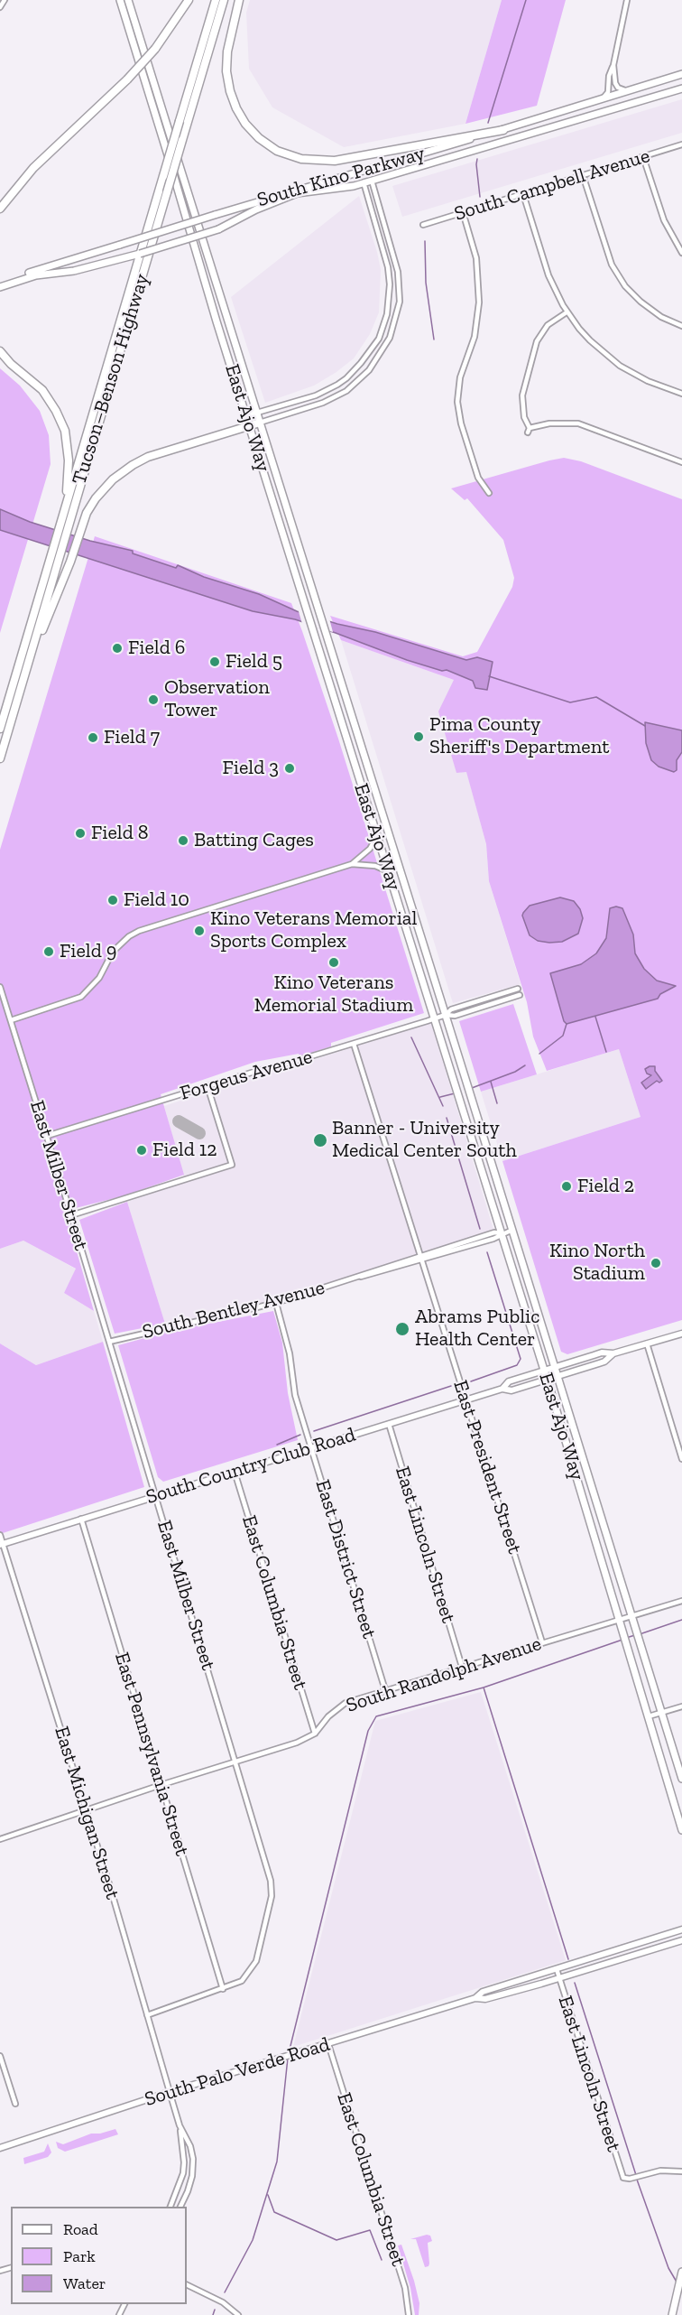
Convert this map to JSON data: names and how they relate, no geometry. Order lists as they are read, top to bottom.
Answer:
{
  "streets": {
    "highway": ["Tucson–Benson Highway"],
    "main road": [
      "South Kino Parkway",
      "East Ajo Way",
      "South Country Club Road",
      "South Palo Verde Road"
    ],
    "street": [
      "South Campbell Avenue",
      "Forgeus Avenue",
      "East Milber Street",
      "South Bentley Avenue",
      "East President Street",
      "East Lincoln Street",
      "East District Street",
      "East Columbia Street",
      "South Randolph Avenue",
      "East Pennsylvania Street",
      "East Michigan Street"
    ]
  },
  "crossings": [
    ["East Ajo Way", "Forgeus Avenue"],
    ["East Ajo Way", "South Bentley Avenue"],
    ["East Ajo Way", "South Country Club Road"],
    ["East Ajo Way", "South Randolph Avenue"],
    ["Forgeus Avenue", "East Milber Street"],
    ["Forgeus Avenue", "East President Street"],
    ["East Milber Street", "South Bentley Avenue"],
    ["East Milber Street", "South Country Club Road"],
    ["East Milber Street", "South Randolph Avenue"],
    ["East Milber Street", "East Pennsylvania Street"],
    ["East Milber Street", "East Michigan Street"],
    ["South Bentley Avenue", "East President Street"],
    ["South Bentley Avenue", "East District Street"],
    ["South Country Club Road", "East President Street"],
    ["South Country Club Road", "East Lincoln Street"],
    ["South Country Club Road", "East District Street"],
    ["South Country Club Road", "East Columbia Street"],
    ["South Country Club Road", "East Pennsylvania Street"],
    ["South Country Club Road", "East Michigan Street"],
    ["East President Street", "South Randolph Avenue"],
    ["East Lincoln Street", "South Randolph Avenue"],
    ["East Lincoln Street", "South Palo Verde Road"],
    ["East District Street", "South Randolph Avenue"],
    ["East Columbia Street", "South Randolph Avenue"],
    ["East Columbia Street", "South Palo Verde Road"],
    ["South Randolph Avenue", "East Pennsylvania Street"],
    ["South Randolph Avenue", "East Michigan Street"],
    ["East Michigan Street", "South Palo Verde Road"]
  ],
  "places": [
    "Field 6",
    "Field 5",
    "Observation Tower",
    "Pima County Sheriff's Department",
    "Field 7",
    "Field 3",
    "Field 8",
    "Batting Cages",
    "Field 10",
    "Kino Veterans Memorial Sports Complex",
    "Field 9",
    "Kino Veterans Memorial Stadium",
    "Banner - University Medical Center South",
    "Field 12",
    "Field 2",
    "Kino North Stadium",
    "Abrams Public Health Center"
  ],
  "legend": ["Road", "Park", "Water"]
}
